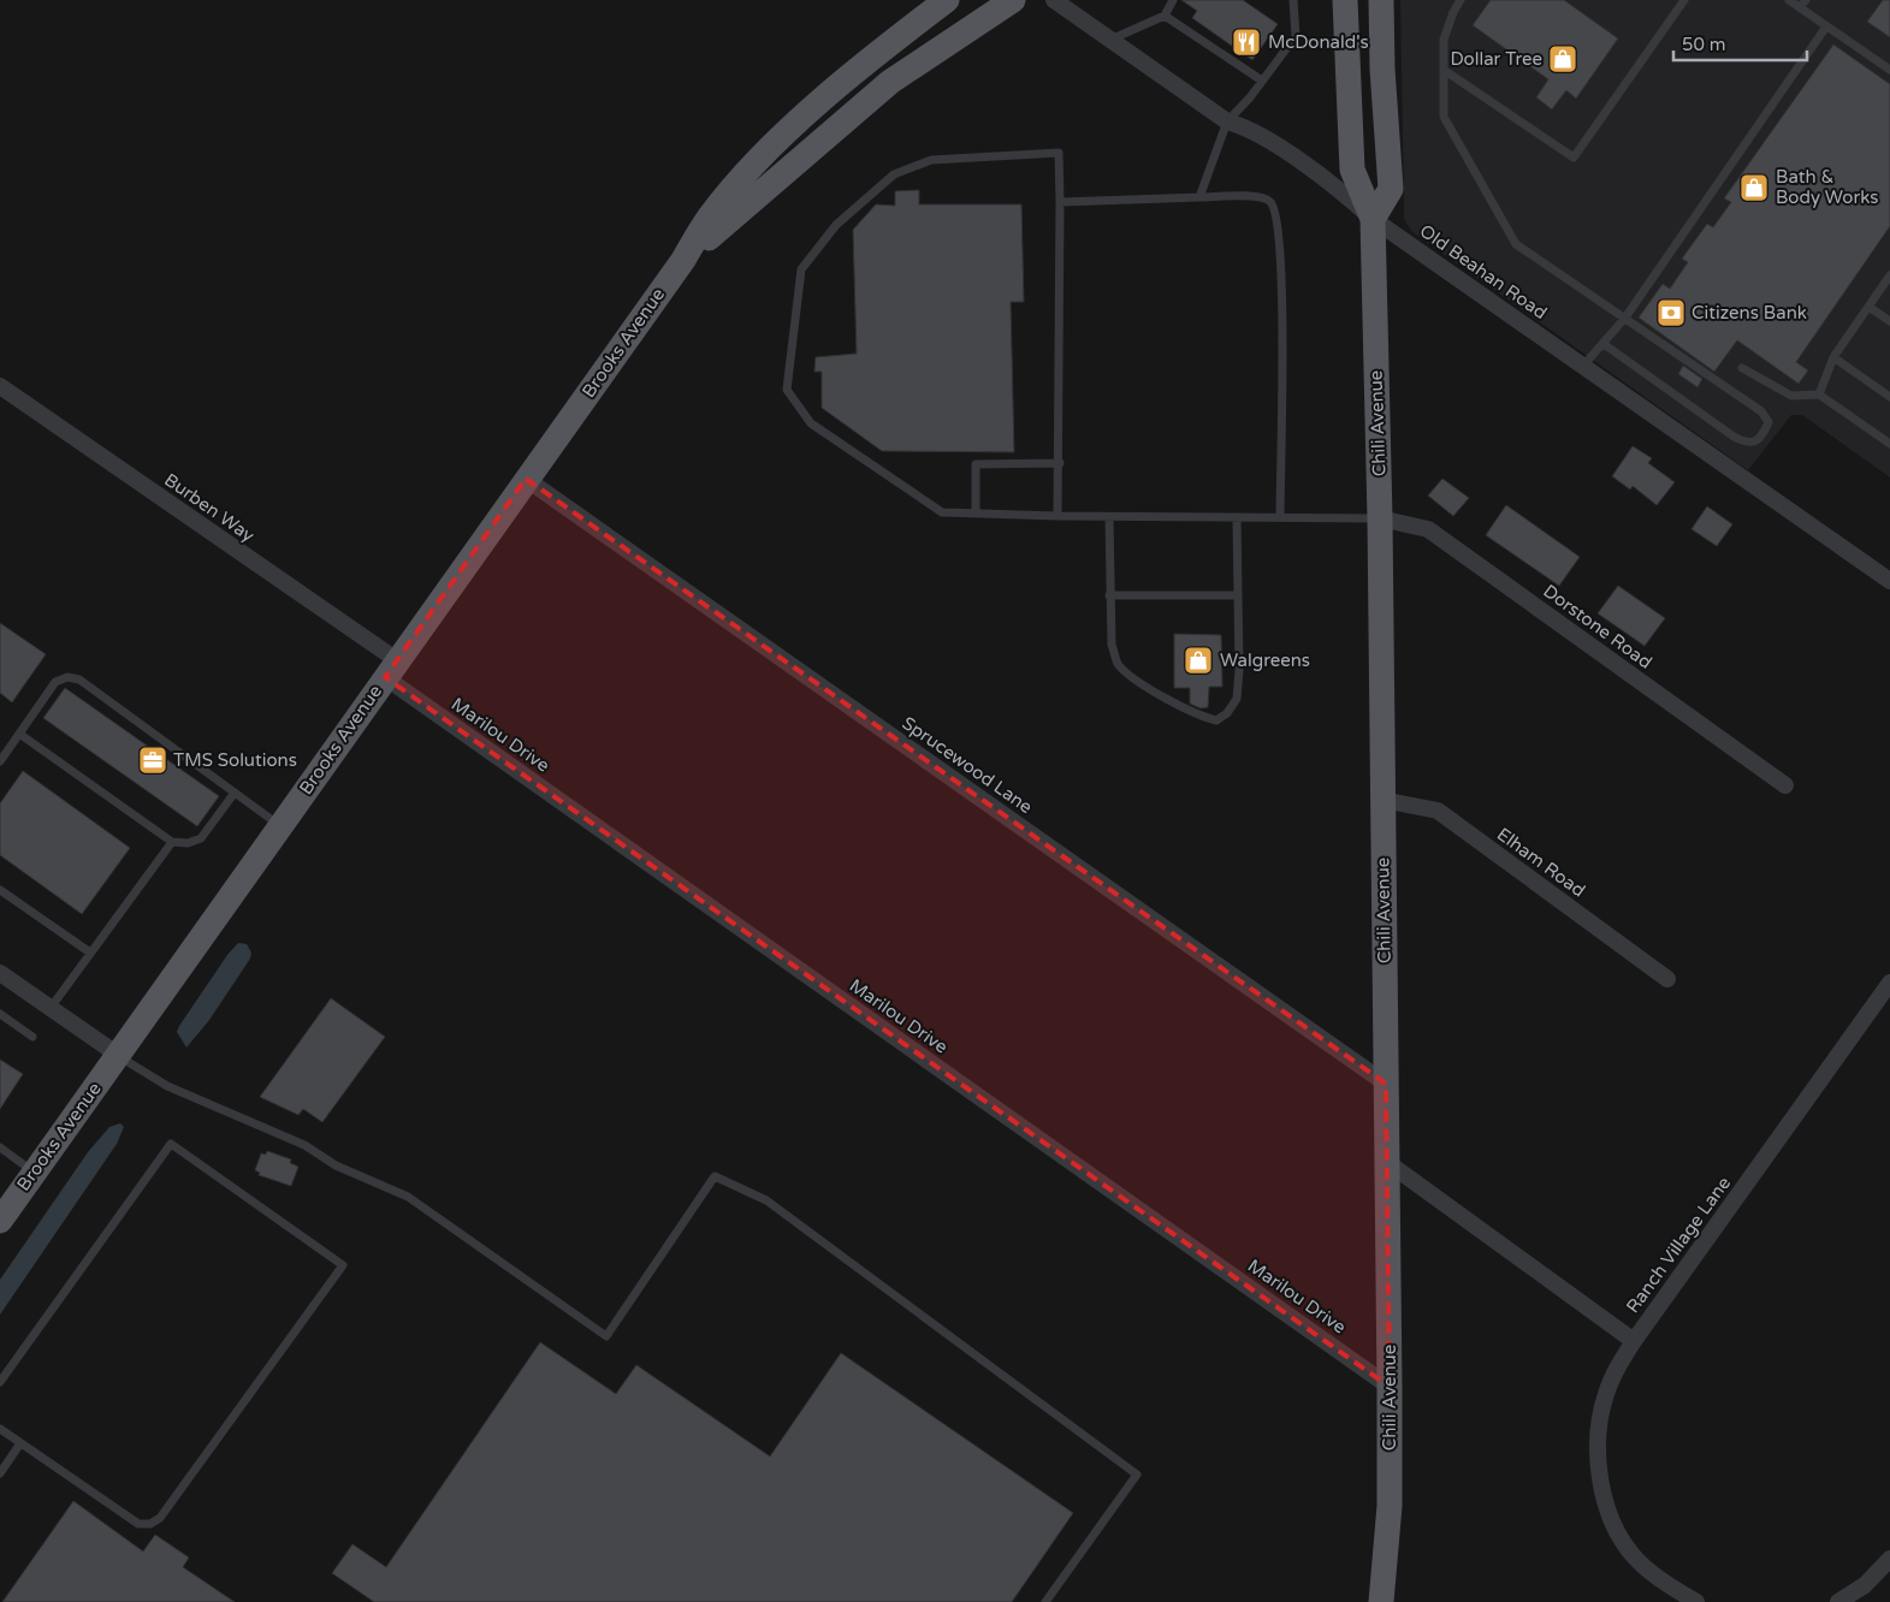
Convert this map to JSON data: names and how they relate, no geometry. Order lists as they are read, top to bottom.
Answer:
{
  "streets": {
    "main road": ["Brooks Avenue", "Chili Avenue"],
    "street": [
      "Old Beahan Road",
      "Burben Way",
      "Dorstone Road",
      "Marilou Drive",
      "Sprucewood Lane",
      "Elham Road",
      "Ranch Village Lane"
    ]
  },
  "crossings": [
    ["Old Beahan Road", "Chili Avenue"],
    ["Brooks Avenue", "Burben Way"],
    ["Brooks Avenue", "Marilou Drive"],
    ["Brooks Avenue", "Sprucewood Lane"],
    ["Chili Avenue", "Dorstone Road"],
    ["Chili Avenue", "Marilou Drive"],
    ["Chili Avenue", "Sprucewood Lane"],
    ["Chili Avenue", "Elham Road"],
    ["Chili Avenue", "Ranch Village Lane"],
    ["Burben Way", "Marilou Drive"]
  ],
  "places": {
    "restaurant": ["McDonald's"],
    "shop": ["Dollar Tree", "Bath & Body Works", "Walgreens"],
    "bank": ["Citizens Bank"],
    "office": ["TMS Solutions"]
  },
  "scale_bar": "50 m"
}
